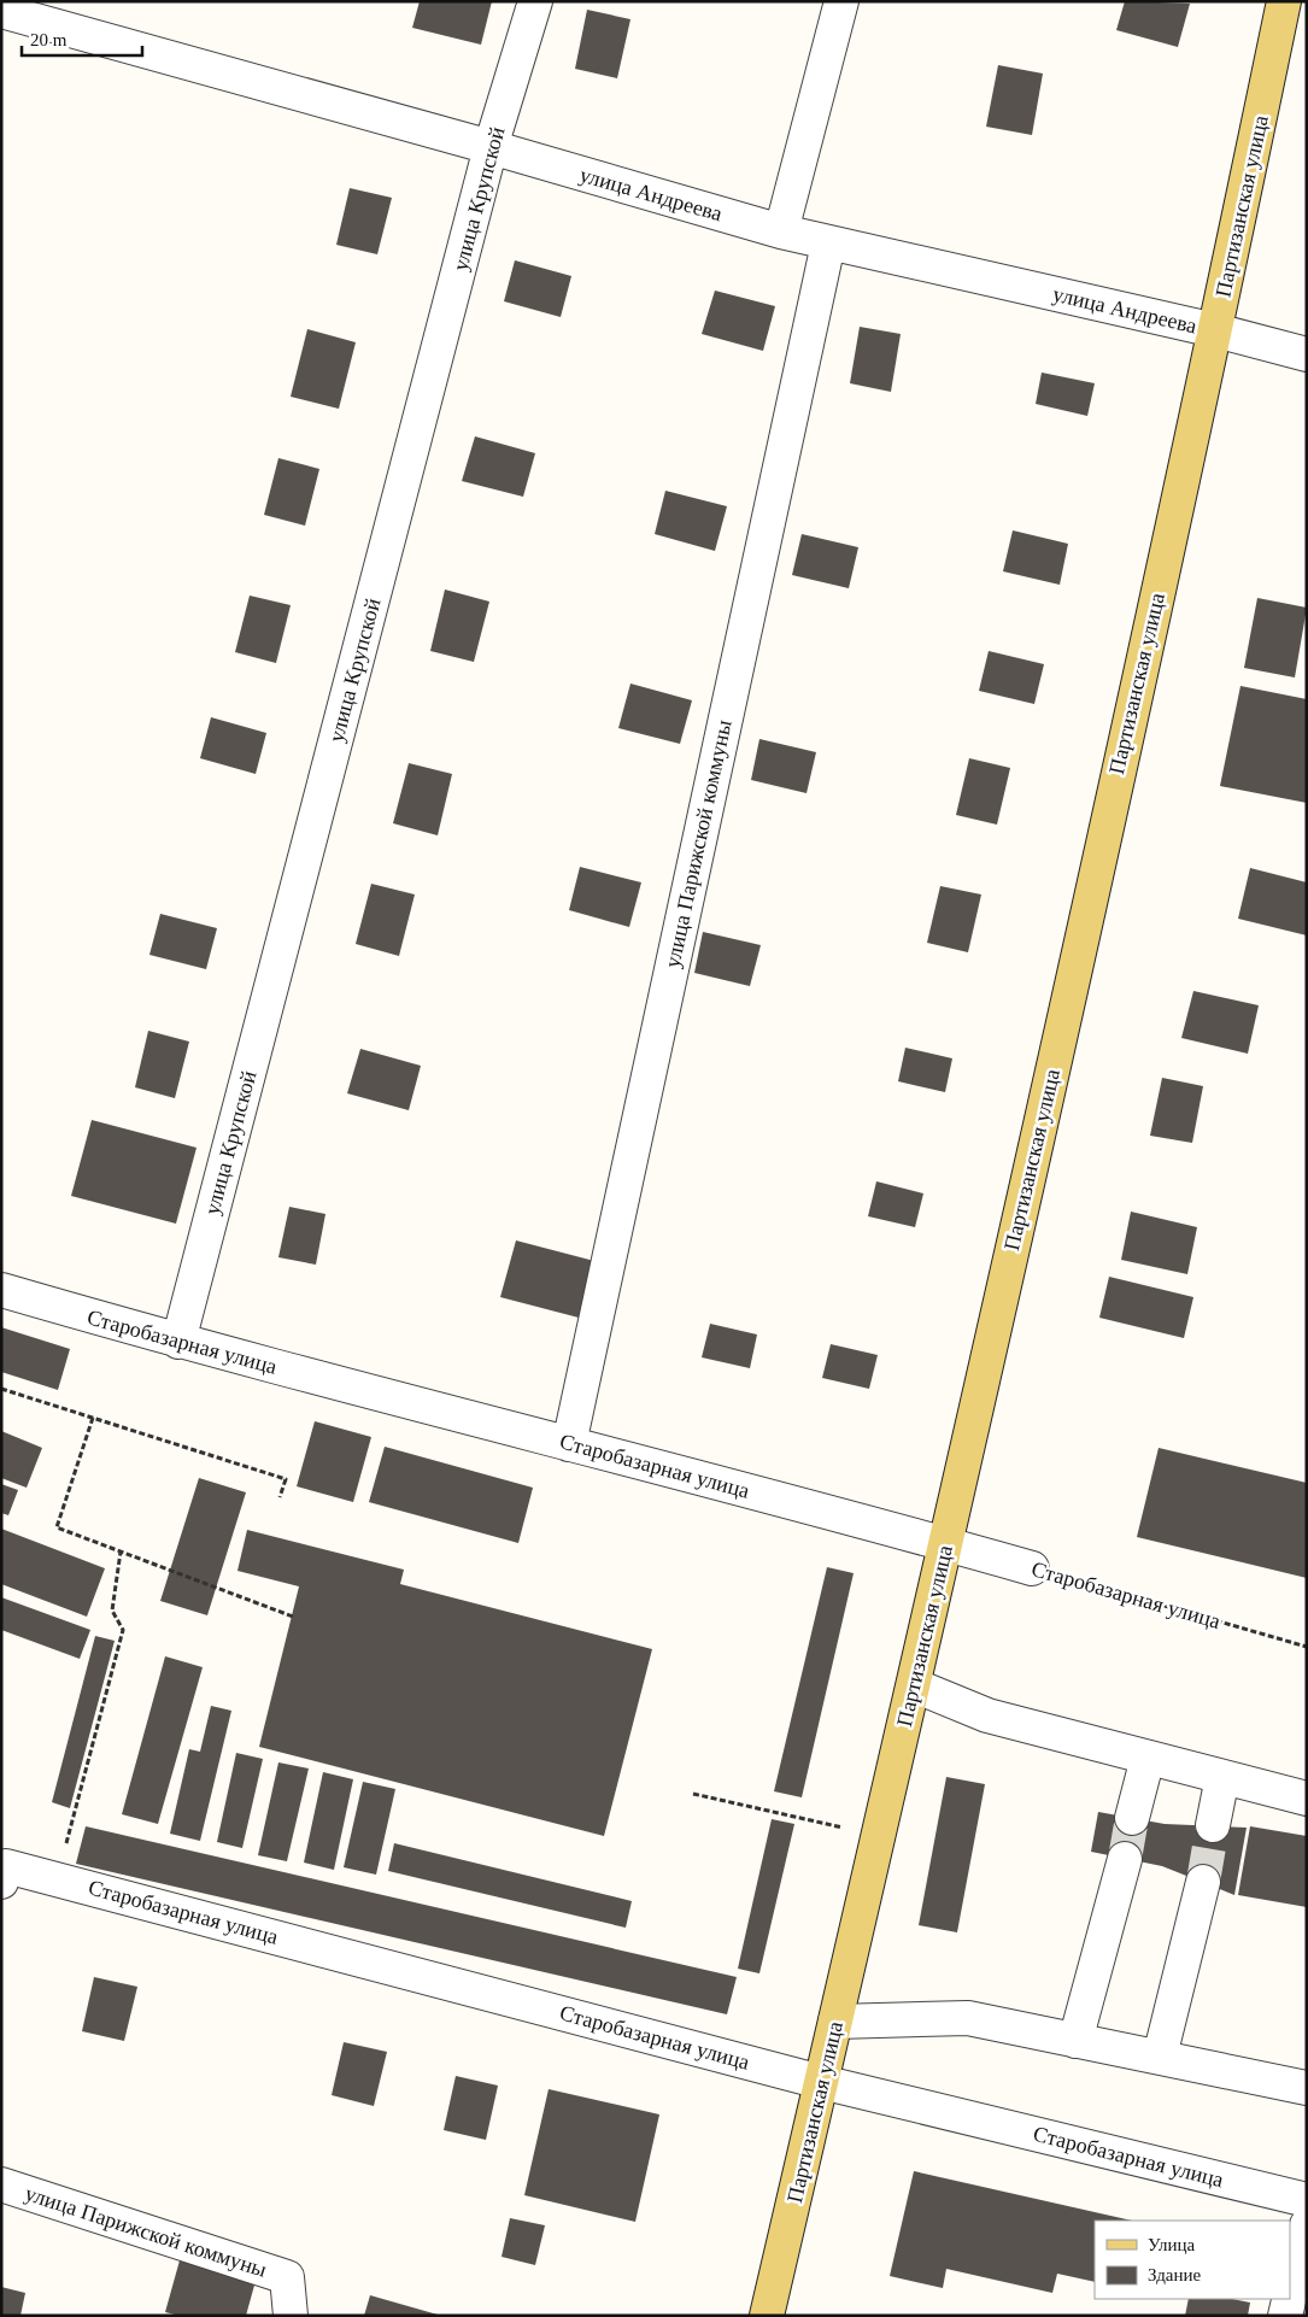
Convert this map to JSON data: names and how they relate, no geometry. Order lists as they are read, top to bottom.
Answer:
{
  "streets": {
    "main road": ["Партизанская улица"],
    "street": [
      "улица Андреева",
      "улица Крупской",
      "улица Парижской коммуны",
      "Старобазарная улица"
    ]
  },
  "crossings": [
    ["улица Андреева", "улица Крупской"],
    ["улица Андреева", "Партизанская улица"],
    ["улица Андреева", "улица Парижской коммуны"],
    ["улица Крупской", "Старобазарная улица"],
    ["Партизанская улица", "Старобазарная улица"],
    ["улица Парижской коммуны", "Старобазарная улица"]
  ],
  "legend": ["Улица", "Здание"],
  "scale_bar": "20 m"
}
